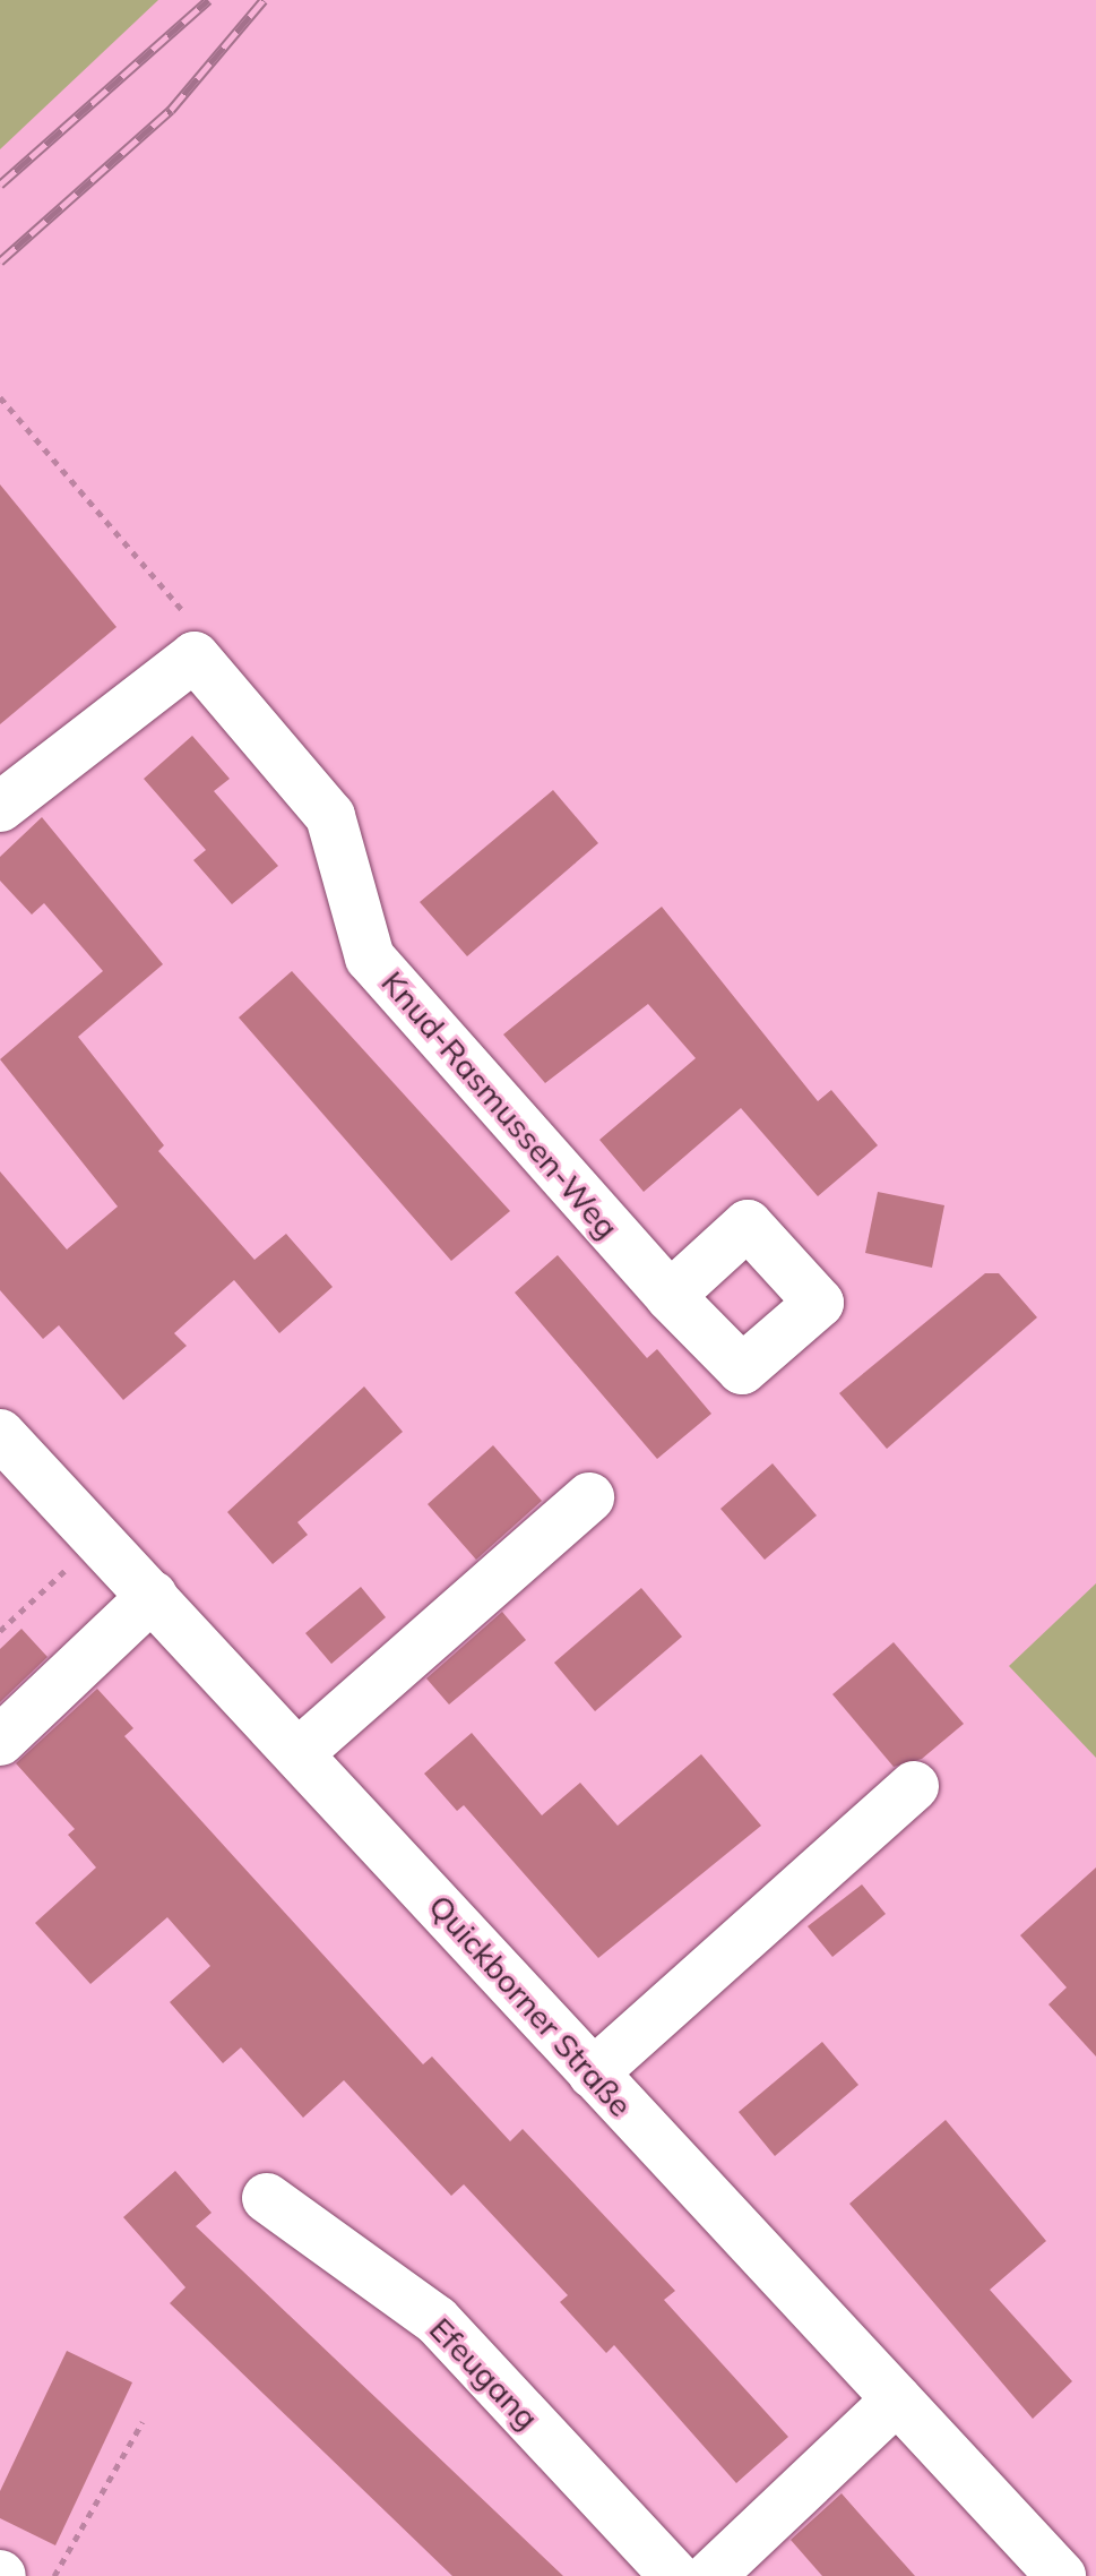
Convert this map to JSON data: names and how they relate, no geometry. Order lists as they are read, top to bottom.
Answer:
{
  "streets": {
    "street": ["Knud-Rasmussen-Weg", "Quickborner Straße", "Efeugang"]
  }
}
